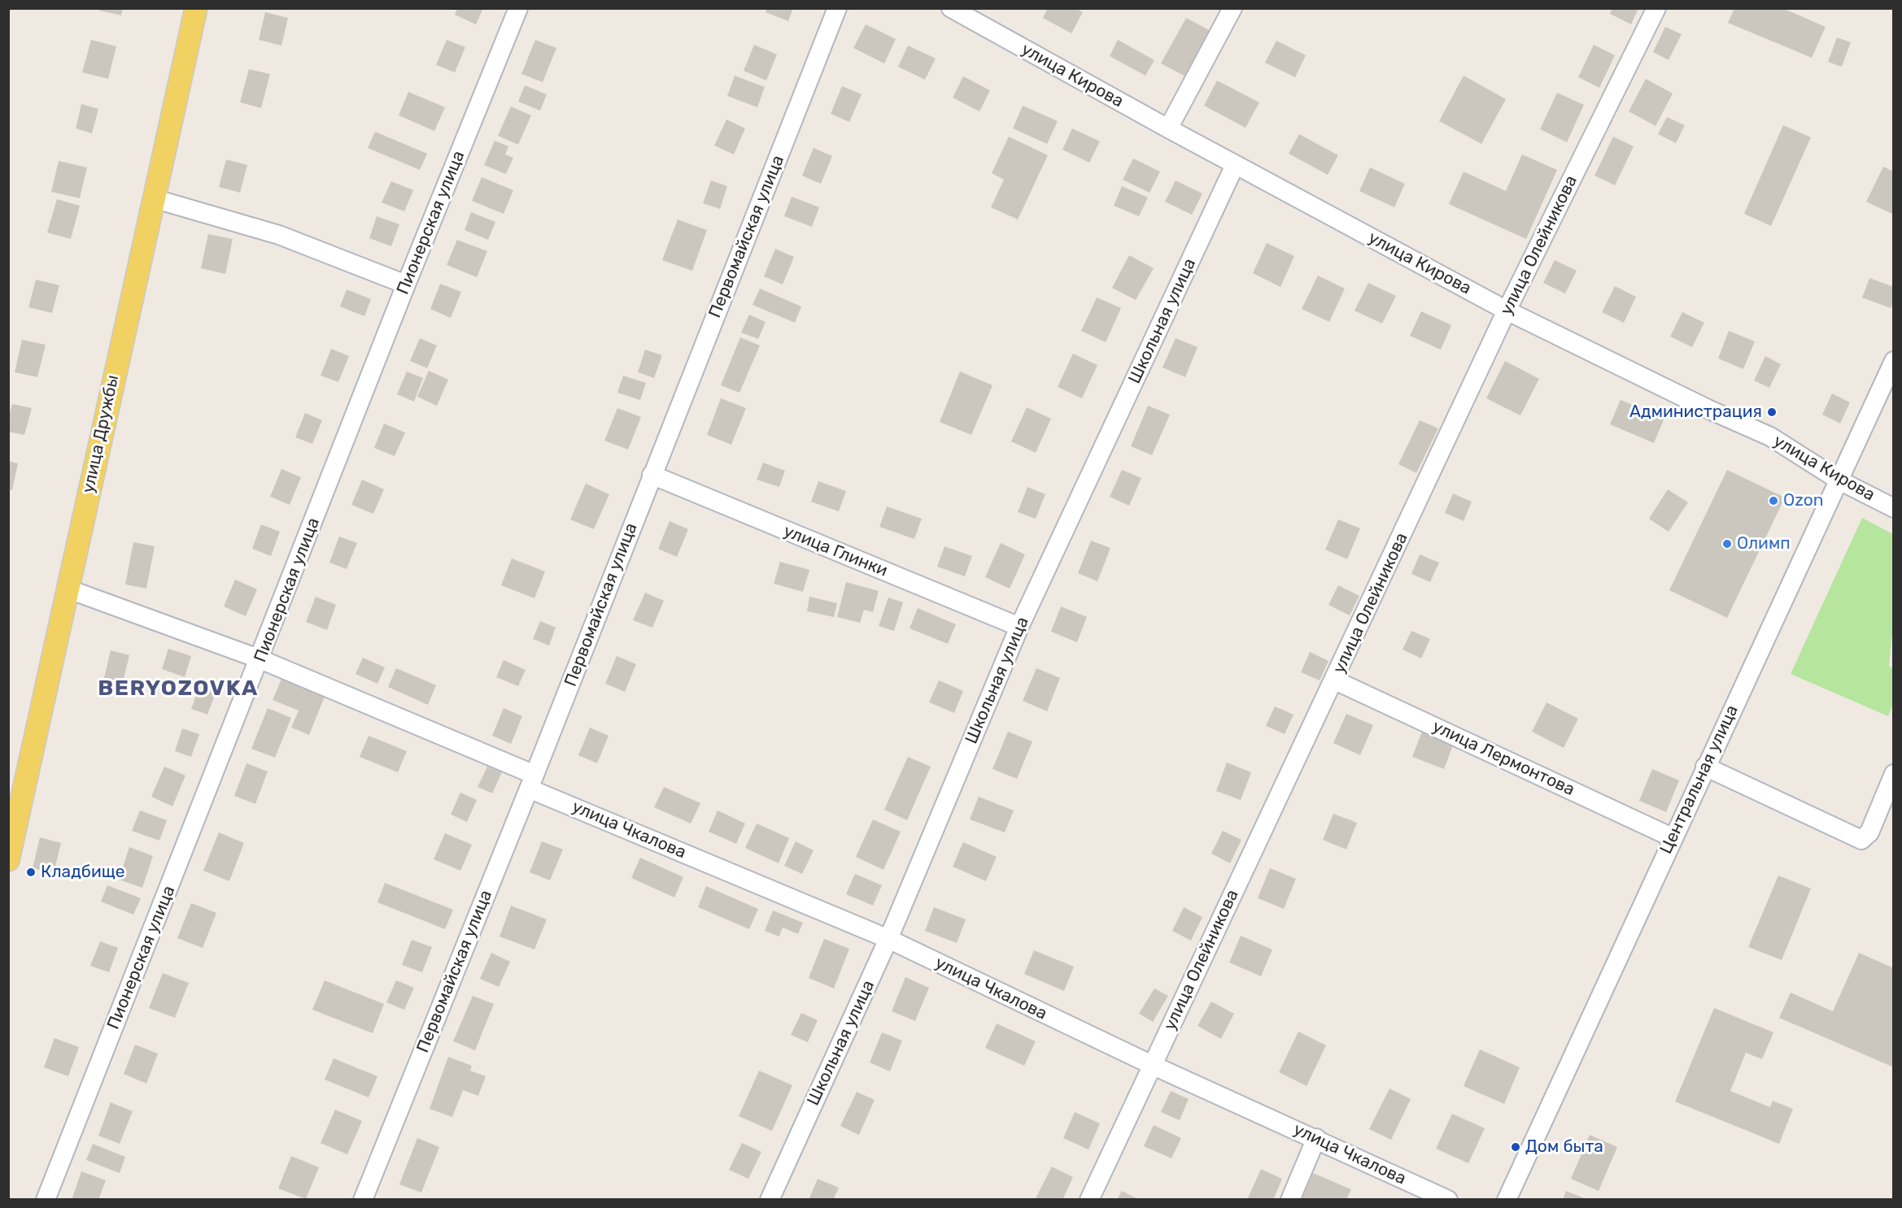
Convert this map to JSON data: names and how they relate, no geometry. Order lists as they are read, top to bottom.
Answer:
{
  "streets": {
    "main road": ["улица Дружбы"],
    "street": [
      "улица Кирова",
      "Пионерская улица",
      "Первомайская улица",
      "улица Олейникова",
      "Школьная улица",
      "улица Глинки",
      "улица Лермонтова",
      "Центральная улица",
      "улица Чкалова"
    ]
  },
  "crossings": [
    ["улица Кирова", "улица Олейникова"],
    ["улица Кирова", "Школьная улица"],
    ["улица Кирова", "Центральная улица"],
    ["Пионерская улица", "улица Чкалова"],
    ["Первомайская улица", "улица Глинки"],
    ["Первомайская улица", "улица Чкалова"],
    ["улица Олейникова", "улица Лермонтова"],
    ["улица Олейникова", "улица Чкалова"],
    ["Школьная улица", "улица Глинки"],
    ["Школьная улица", "улица Чкалова"],
    ["улица Дружбы", "улица Чкалова"],
    ["улица Лермонтова", "Центральная улица"]
  ],
  "districts": ["BERYOZOVKA"],
  "places": [
    "Администрация",
    "Ozon",
    "Олимп",
    "Кладбище",
    "Дом быта"
  ]
}
